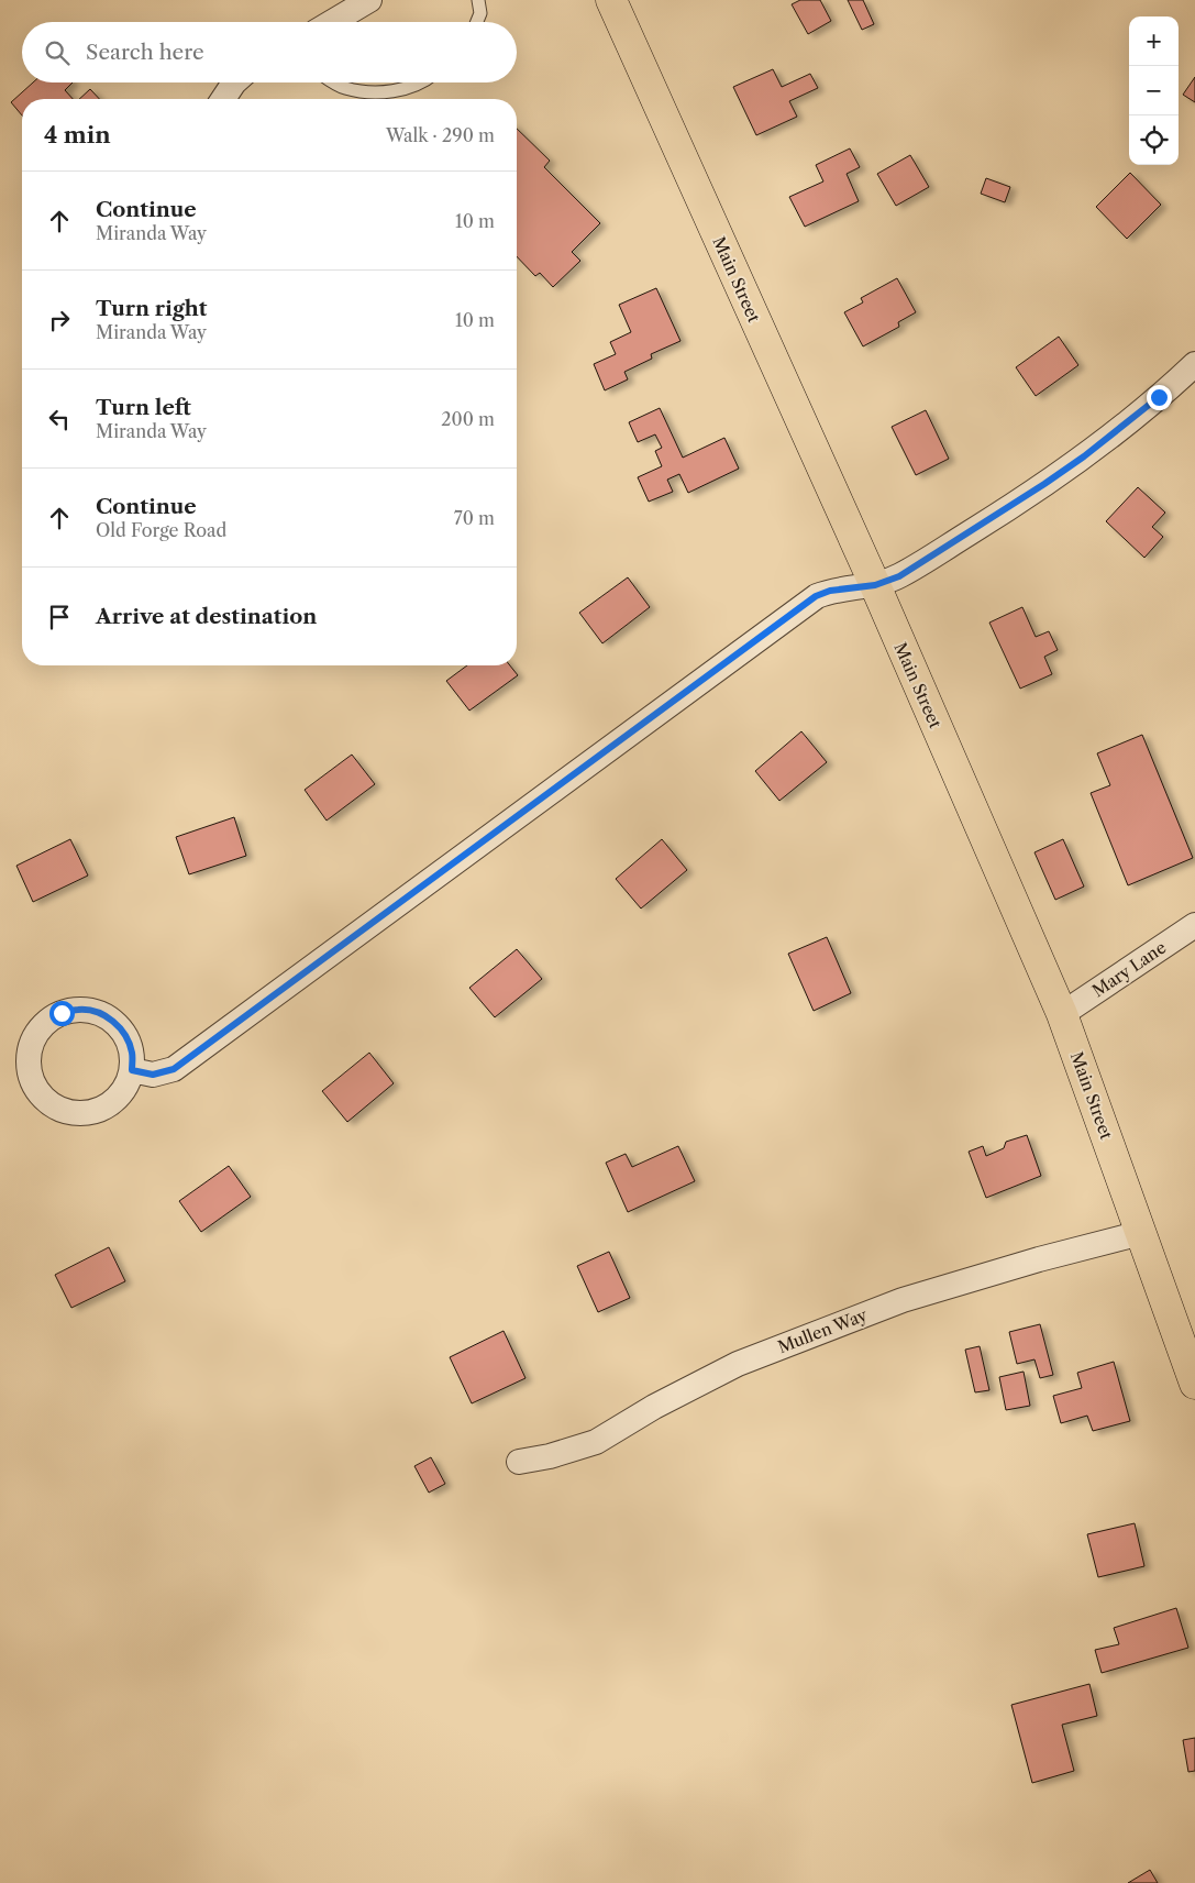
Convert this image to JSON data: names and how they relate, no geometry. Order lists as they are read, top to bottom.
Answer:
{
  "streets": {
    "main road": ["Main Street"],
    "street": ["Mary Lane", "Mullen Way"]
  },
  "crossings": [
    ["Main Street", "Mary Lane"],
    ["Main Street", "Mullen Way"]
  ],
  "page": {
    "map_buttons": ["+", "−"],
    "search": "Search here",
    "heading": ["4 min", "Walk · 290 m"],
    "list": [
      ["Continue", "Miranda Way", "10 m"],
      ["Turn right", "Miranda Way", "10 m"],
      ["Turn left", "Miranda Way", "200 m"],
      ["Continue", "Old Forge Road", "70 m"],
      "Arrive at destination"
    ]
  }
}
